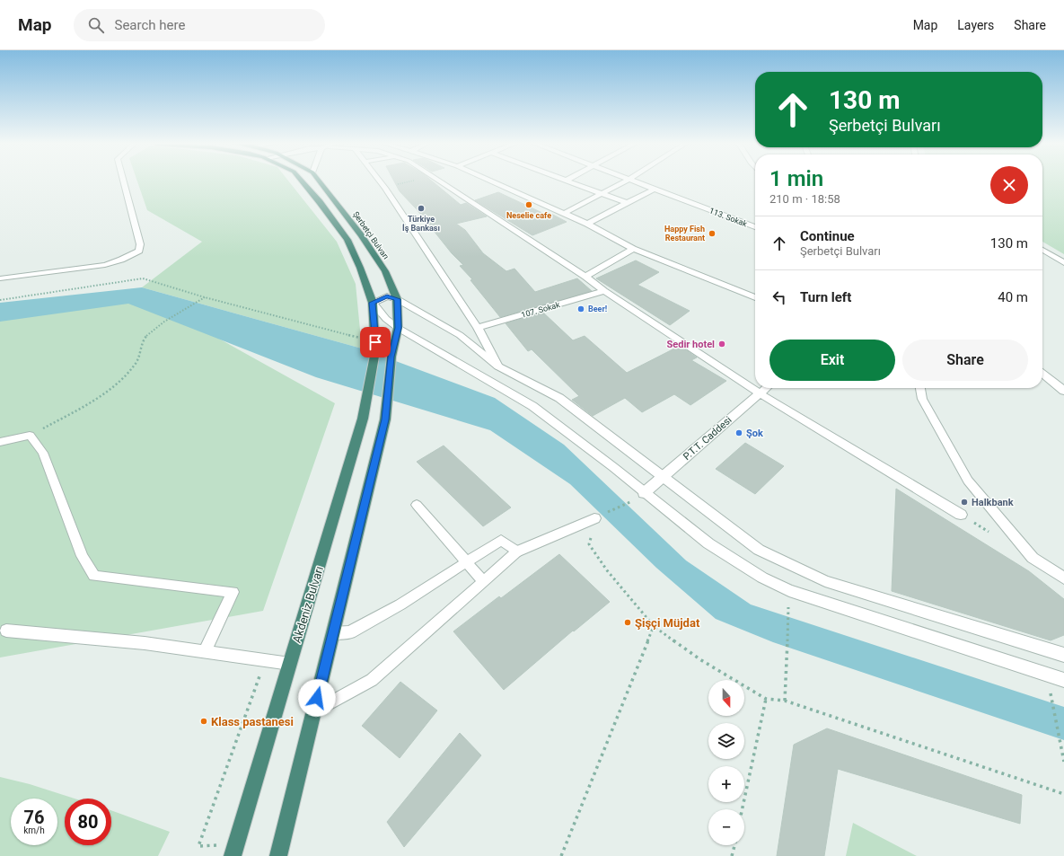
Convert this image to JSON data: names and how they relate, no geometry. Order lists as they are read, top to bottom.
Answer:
{
  "streets": {
    "highway": ["Şerbetçi Bulvarı", "Akdeniz Bulvarı"],
    "street": ["113. Sokak", "107. Sokak", "P.T.T. Caddesi"]
  },
  "places": [
    "Neselie cafe",
    "Türkiye İş Bankası",
    "Happy Fish Restaurant",
    "Beer!",
    "Sedir hotel",
    "Şok",
    "Halkbank",
    "Şişçi Müjdat",
    "Klass pastanesi"
  ],
  "north": "bottom",
  "page": {
    "header": "Map",
    "search": "Search here",
    "nav": ["Map", "Layers", "Share"],
    "turn": ["130 m", "Şerbetçi Bulvarı"],
    "heading": ["1 min", "210 m · 18:58"],
    "list": [
      {
        "name": "Continue",
        "note": "Şerbetçi Bulvarı",
        "value": "130 m"
      },
      {
        "name": "Turn left",
        "value": "40 m"
      }
    ],
    "buttons": ["Exit", "Share"],
    "map_buttons": ["+", "−"],
    "speed": "76 km/h",
    "limit": "80"
  }
}
